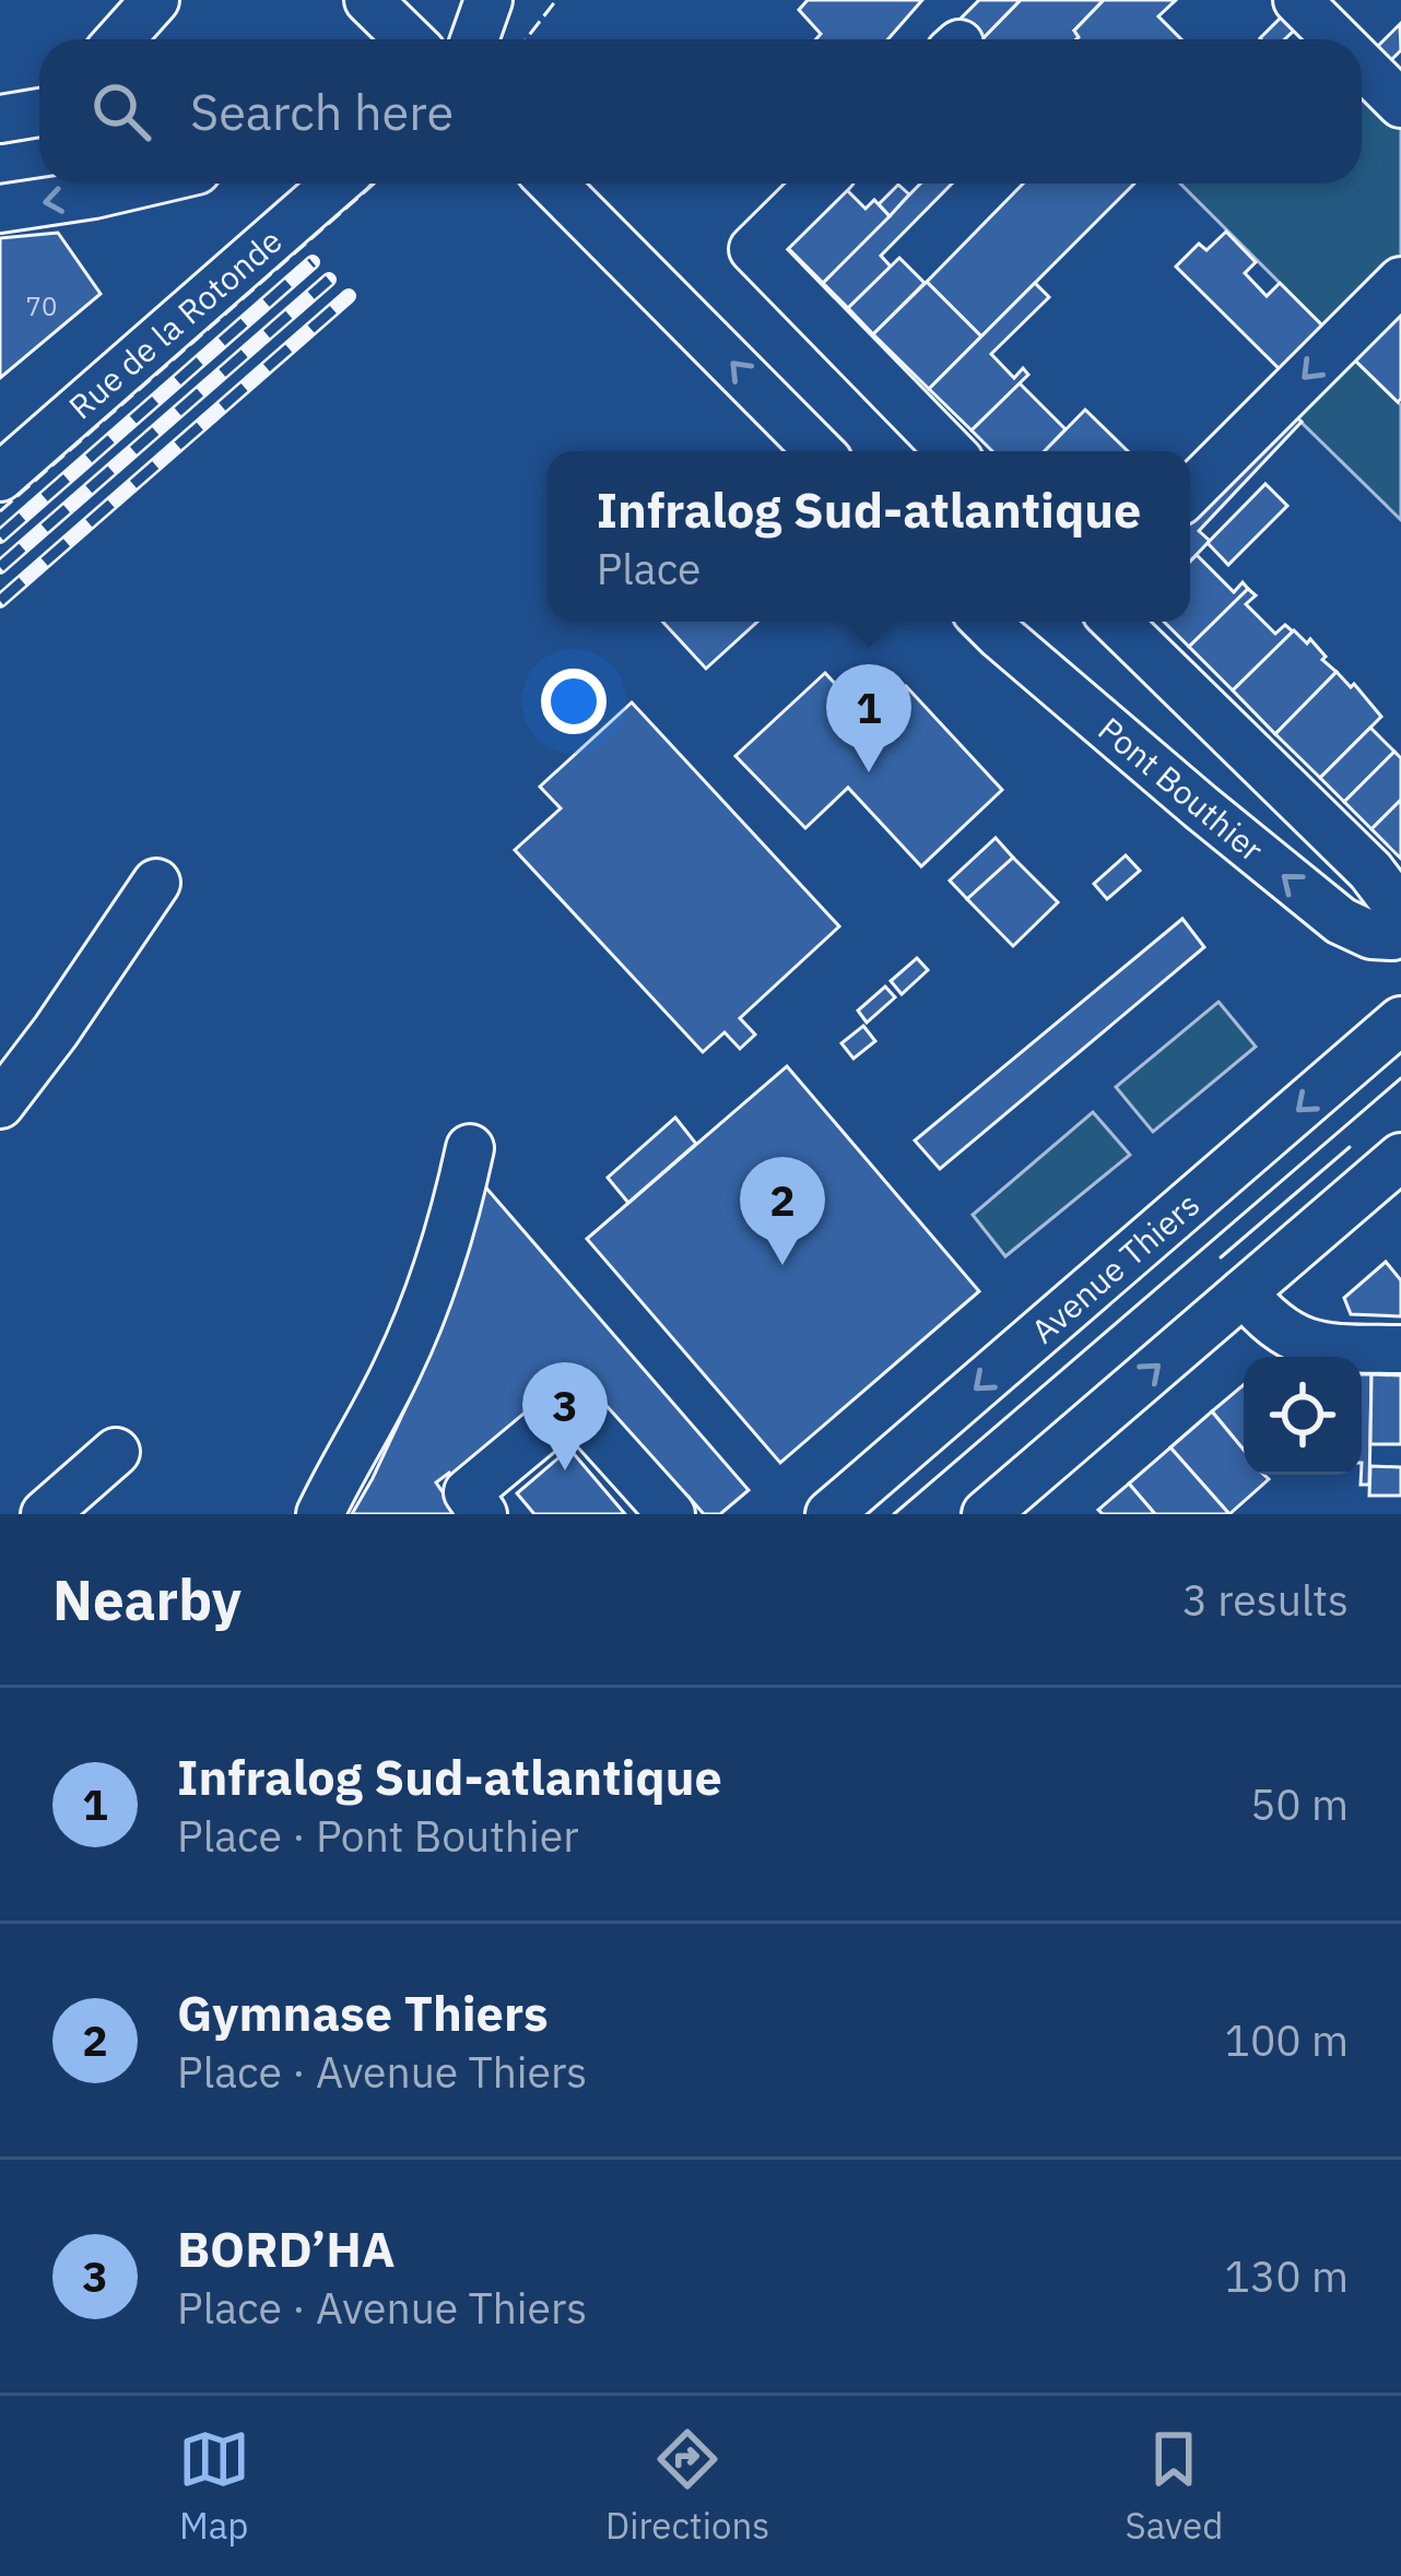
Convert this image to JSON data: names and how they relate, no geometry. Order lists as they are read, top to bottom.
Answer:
{
  "streets": {
    "street": ["Rue de la Rotonde", "Pont Bouthier", "Avenue Thiers"]
  },
  "house_numbers": ["70"],
  "page": {
    "search": "Search here",
    "popup": ["Infralog Sud-atlantique", "Place"],
    "pins": ["1", "2", "3"],
    "heading": ["Nearby", "3 results"],
    "list": [
      {
        "mark": "1",
        "name": "Infralog Sud-atlantique",
        "note": "Place · Pont Bouthier",
        "value": "50 m"
      },
      {
        "mark": "2",
        "name": "Gymnase Thiers",
        "note": "Place · Avenue Thiers",
        "value": "100 m"
      },
      {
        "mark": "3",
        "name": "BORD’HA",
        "note": "Place · Avenue Thiers",
        "value": "130 m"
      }
    ],
    "nav": ["Map", "Directions", "Saved"]
  }
}
